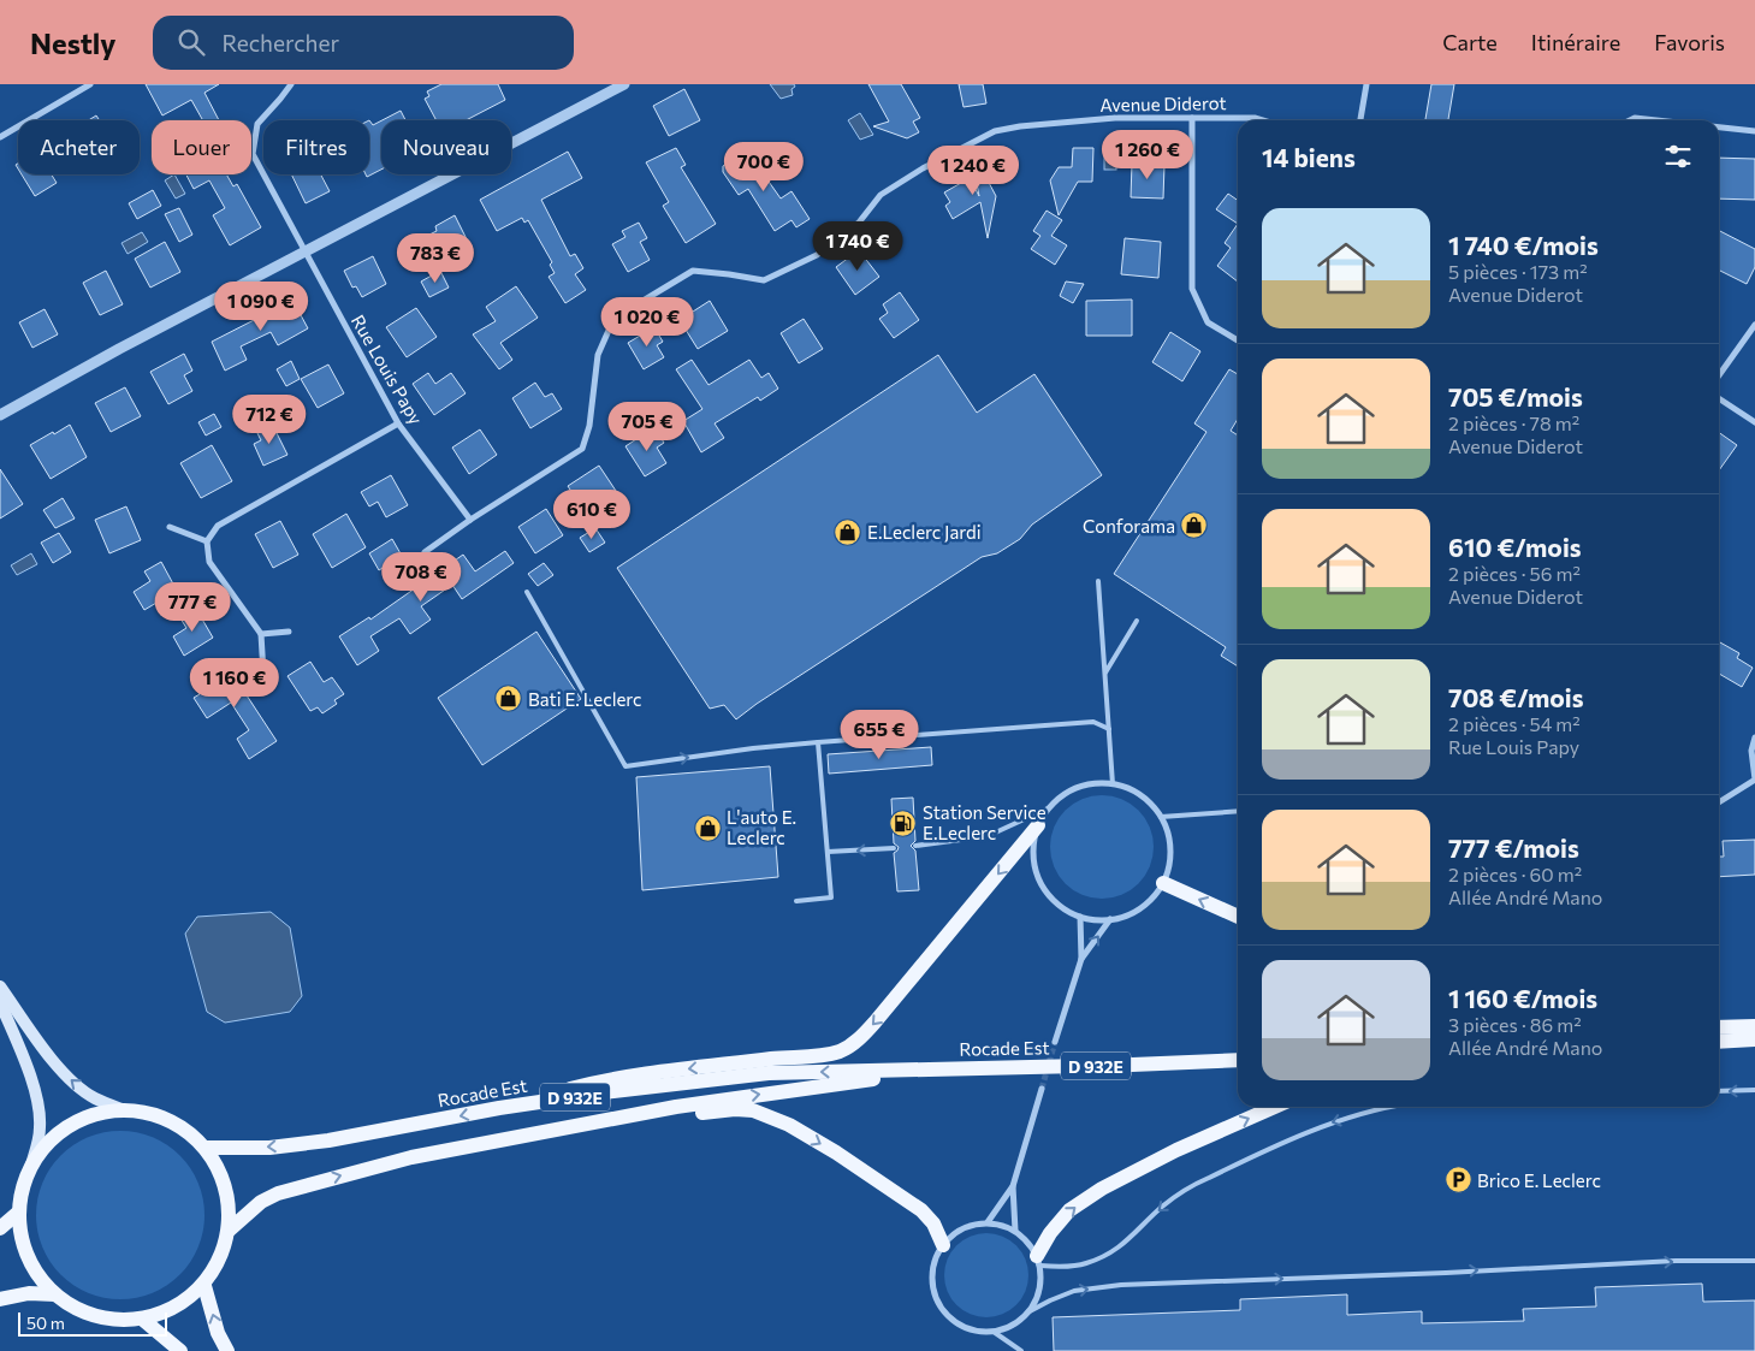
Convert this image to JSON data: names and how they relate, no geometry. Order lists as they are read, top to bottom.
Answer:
{
  "streets": {
    "main road": ["Rocade Est", "D 932E"],
    "street": ["Avenue Diderot", "Rue Louis Papy"]
  },
  "crossings": [
    ["Avenue Diderot", "Rue Louis Papy"]
  ],
  "places": {
    "shop": [
      "Conforama",
      "E.Leclerc Jardi",
      "Bati E. Leclerc",
      "L'auto E. Leclerc"
    ],
    "fuel station": ["Station Service E.Leclerc"],
    "parking": ["Brico E. Leclerc"]
  },
  "scale_bar": "50 m",
  "page": {
    "header": "Nestly",
    "search": "Rechercher",
    "nav": ["Carte", "Itinéraire", "Favoris"],
    "chip": [
      "Acheter",
      "Louer",
      "Filtres",
      "Nouveau"
    ],
    "heading": "14 biens",
    "price": [
      "1 260 €",
      "700 €",
      "1 240 €",
      "1 740 €",
      "783 €",
      "1 090 €",
      "1 020 €",
      "712 €",
      "705 €",
      "610 €",
      "708 €",
      "777 €",
      "1 160 €",
      "655 €"
    ],
    "list": [
      {
        "name": "1 740 €/mois",
        "note": "5 pièces · 173 m² · Avenue Diderot"
      },
      {
        "name": "705 €/mois",
        "note": "2 pièces · 78 m² · Avenue Diderot"
      },
      {
        "name": "610 €/mois",
        "note": "2 pièces · 56 m² · Avenue Diderot"
      },
      {
        "name": "708 €/mois",
        "note": "2 pièces · 54 m² · Rue Louis Papy"
      },
      {
        "name": "777 €/mois",
        "note": "2 pièces · 60 m² · Allée André Mano"
      },
      {
        "name": "1 160 €/mois",
        "note": "3 pièces · 86 m² · Allée André Mano"
      }
    ],
    "scale": "50 m"
  }
}
